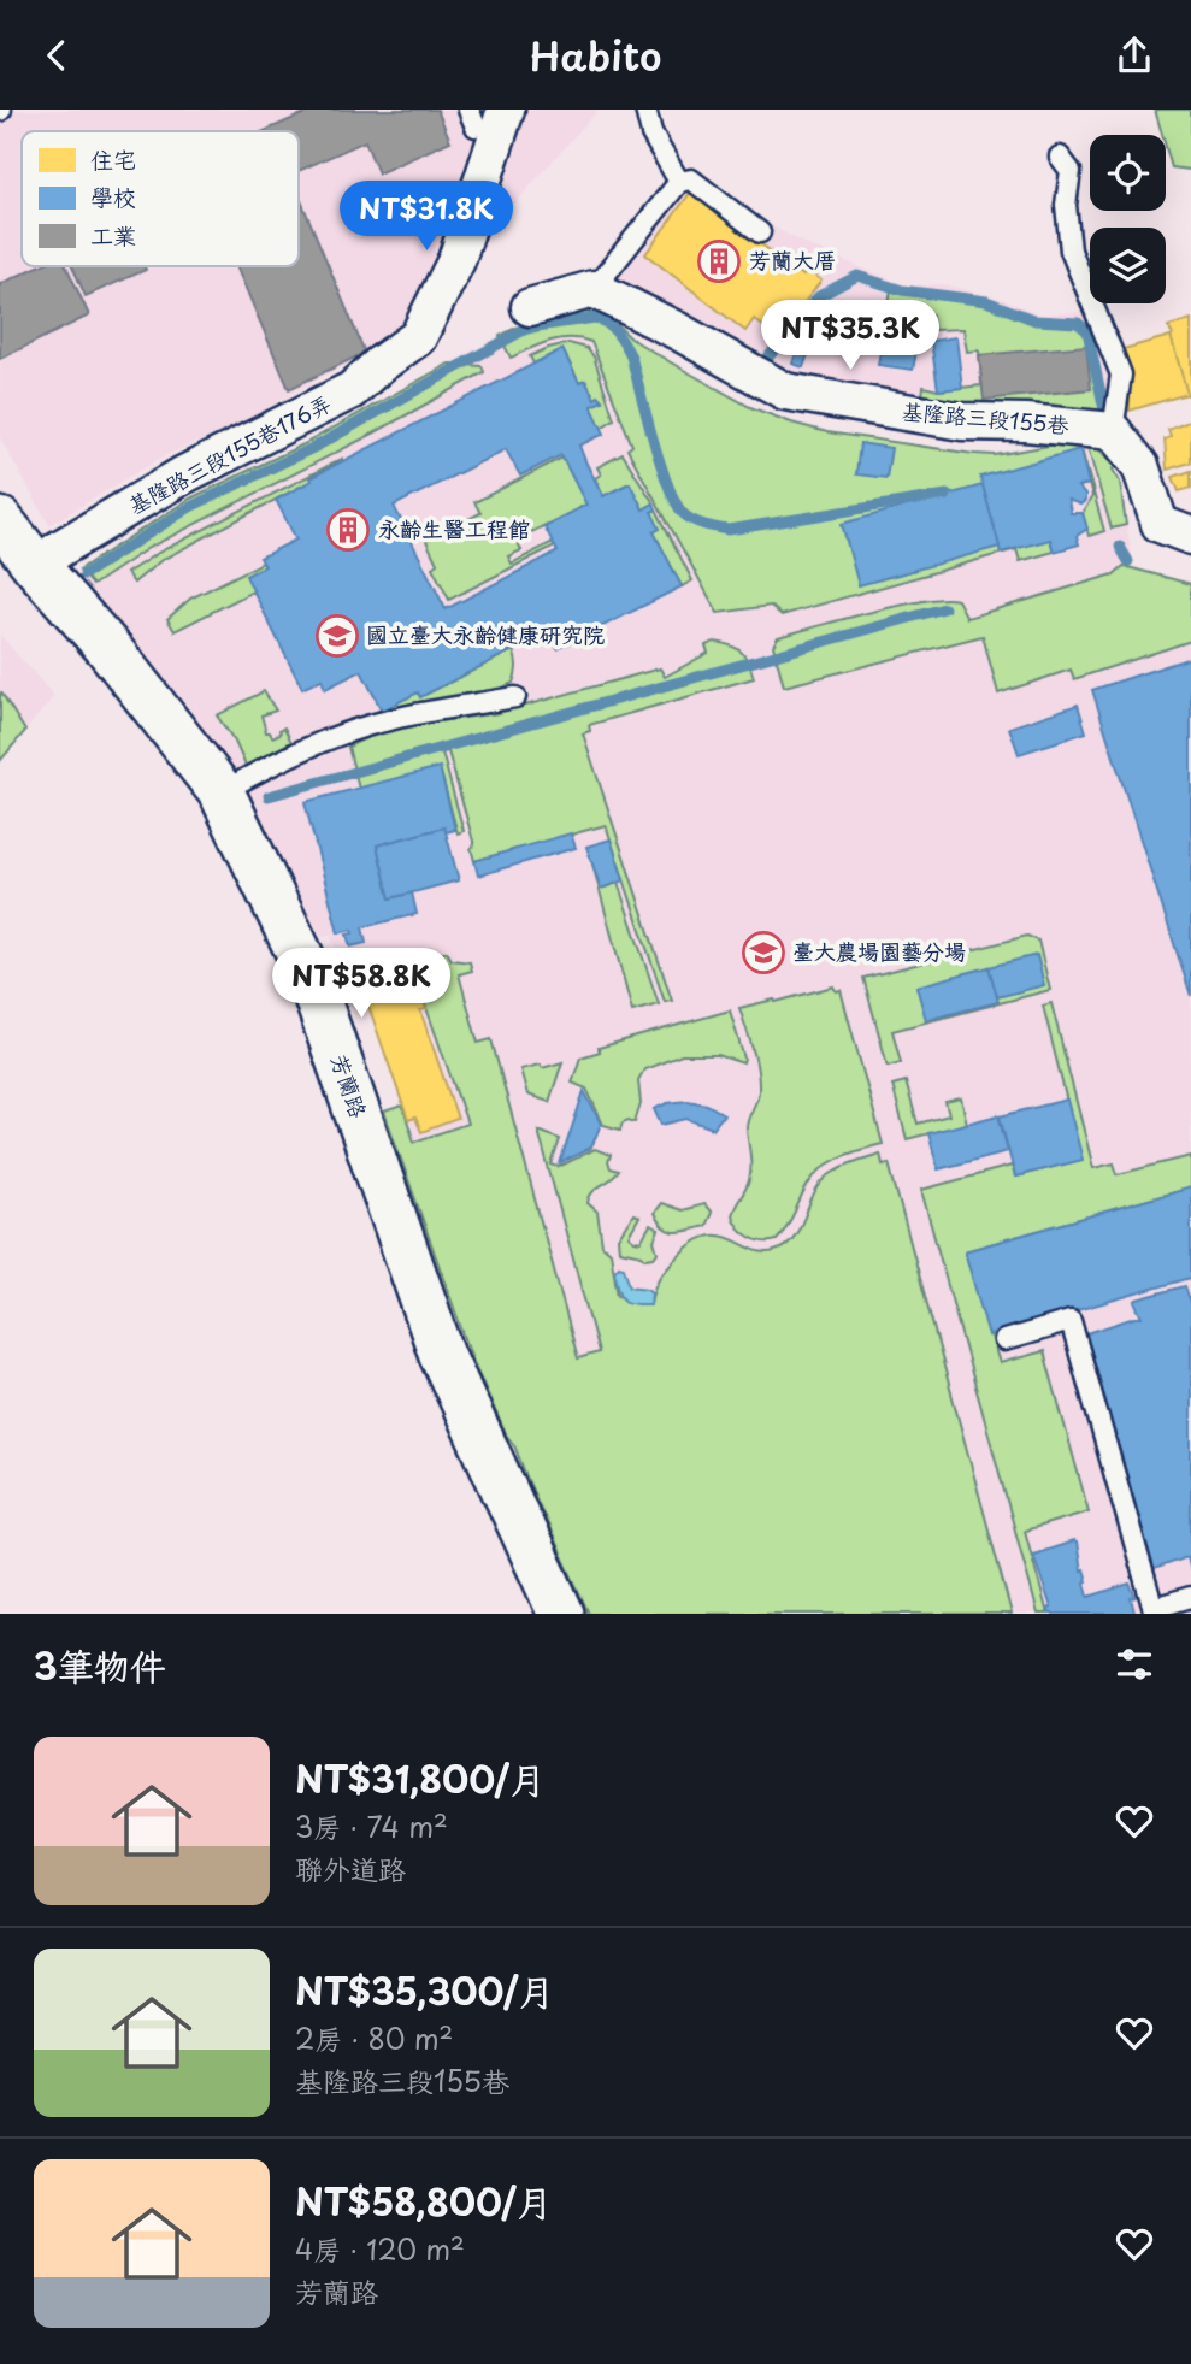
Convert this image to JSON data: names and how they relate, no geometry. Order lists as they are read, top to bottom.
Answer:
{
  "streets": {
    "street": ["基隆路三段155巷", "基隆路三段155巷176弄", "芳蘭路"]
  },
  "crossings": [
    ["基隆路三段155巷176弄", "芳蘭路"]
  ],
  "places": {
    "building": ["芳蘭大厝", "永齡生醫工程館"],
    "school or university": ["國立臺大永齡健康研究院", "臺大農場園藝分場"]
  },
  "legend": ["住宅", "學校", "工業"],
  "page": {
    "header": "Habito",
    "price": ["NT$31.8K", "NT$35.3K", "NT$58.8K"],
    "heading": "3筆物件",
    "list": [
      {
        "name": "NT$31,800/月",
        "note": "3房 · 74 m² · 聯外道路"
      },
      {
        "name": "NT$35,300/月",
        "note": "2房 · 80 m² · 基隆路三段155巷"
      },
      {
        "name": "NT$58,800/月",
        "note": "4房 · 120 m² · 芳蘭路"
      }
    ]
  }
}
